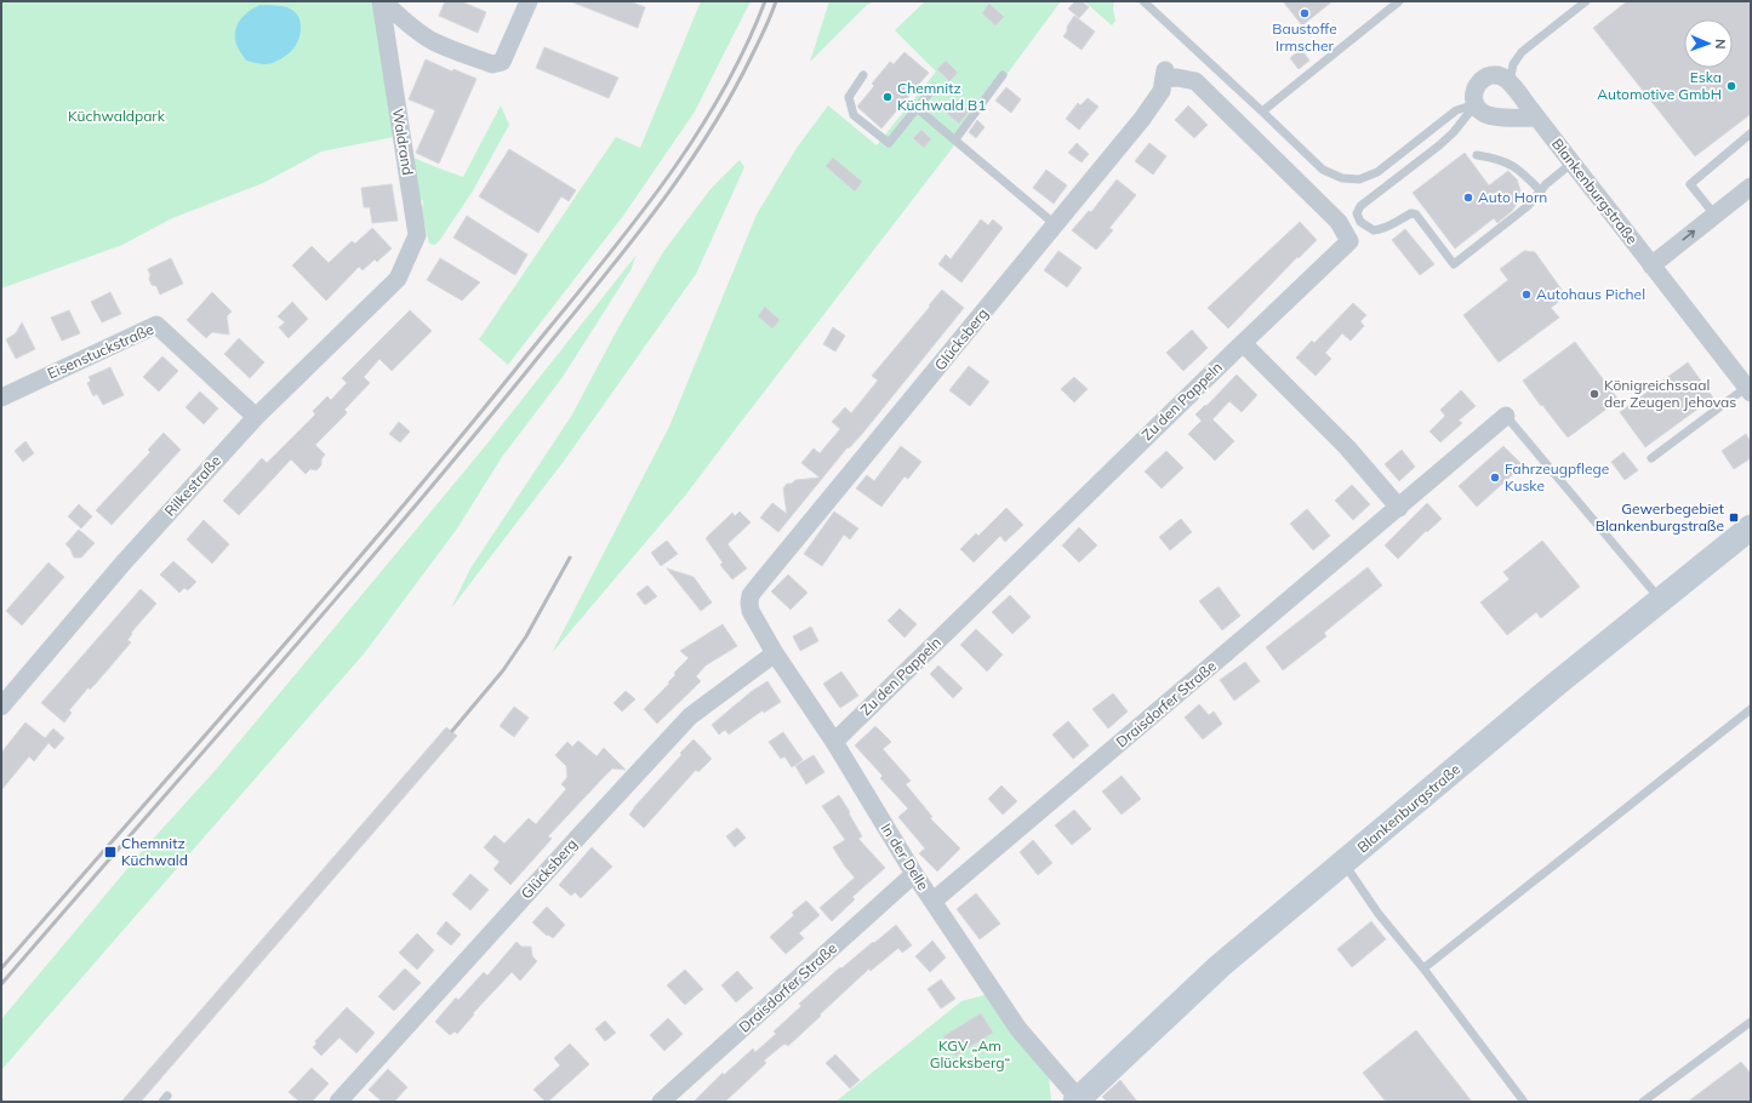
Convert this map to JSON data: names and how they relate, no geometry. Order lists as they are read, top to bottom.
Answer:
{
  "streets": {
    "main road": ["Blankenburgstraße"],
    "street": [
      "Waldrand",
      "Glücksberg",
      "Eisenstuckstraße",
      "Zu den Pappeln",
      "Rilkestraße",
      "Draisdorfer Straße",
      "In der Delle"
    ]
  },
  "crossings": [
    ["Waldrand", "Rilkestraße"],
    ["Blankenburgstraße", "Draisdorfer Straße"],
    ["Blankenburgstraße", "In der Delle"],
    ["Glücksberg", "Zu den Pappeln"],
    ["Glücksberg", "In der Delle"],
    ["Eisenstuckstraße", "Rilkestraße"],
    ["Zu den Pappeln", "In der Delle"],
    ["Draisdorfer Straße", "In der Delle"]
  ],
  "parks": ["Küchwaldpark", "KGV „Am Glücksberg“"],
  "places": {
    "other": [
      "Baustoffe Irmscher",
      "Eska Automotive GmbH",
      "Chemnitz Küchwald B1",
      "Auto Horn",
      "Autohaus Pichel",
      "Königreichssaal der Zeugen Jehovas",
      "Fahrzeugpflege Kuske"
    ],
    "transit": ["Gewerbegebiet Blankenburgstraße", "Chemnitz Küchwald"]
  },
  "north": "right"
}
